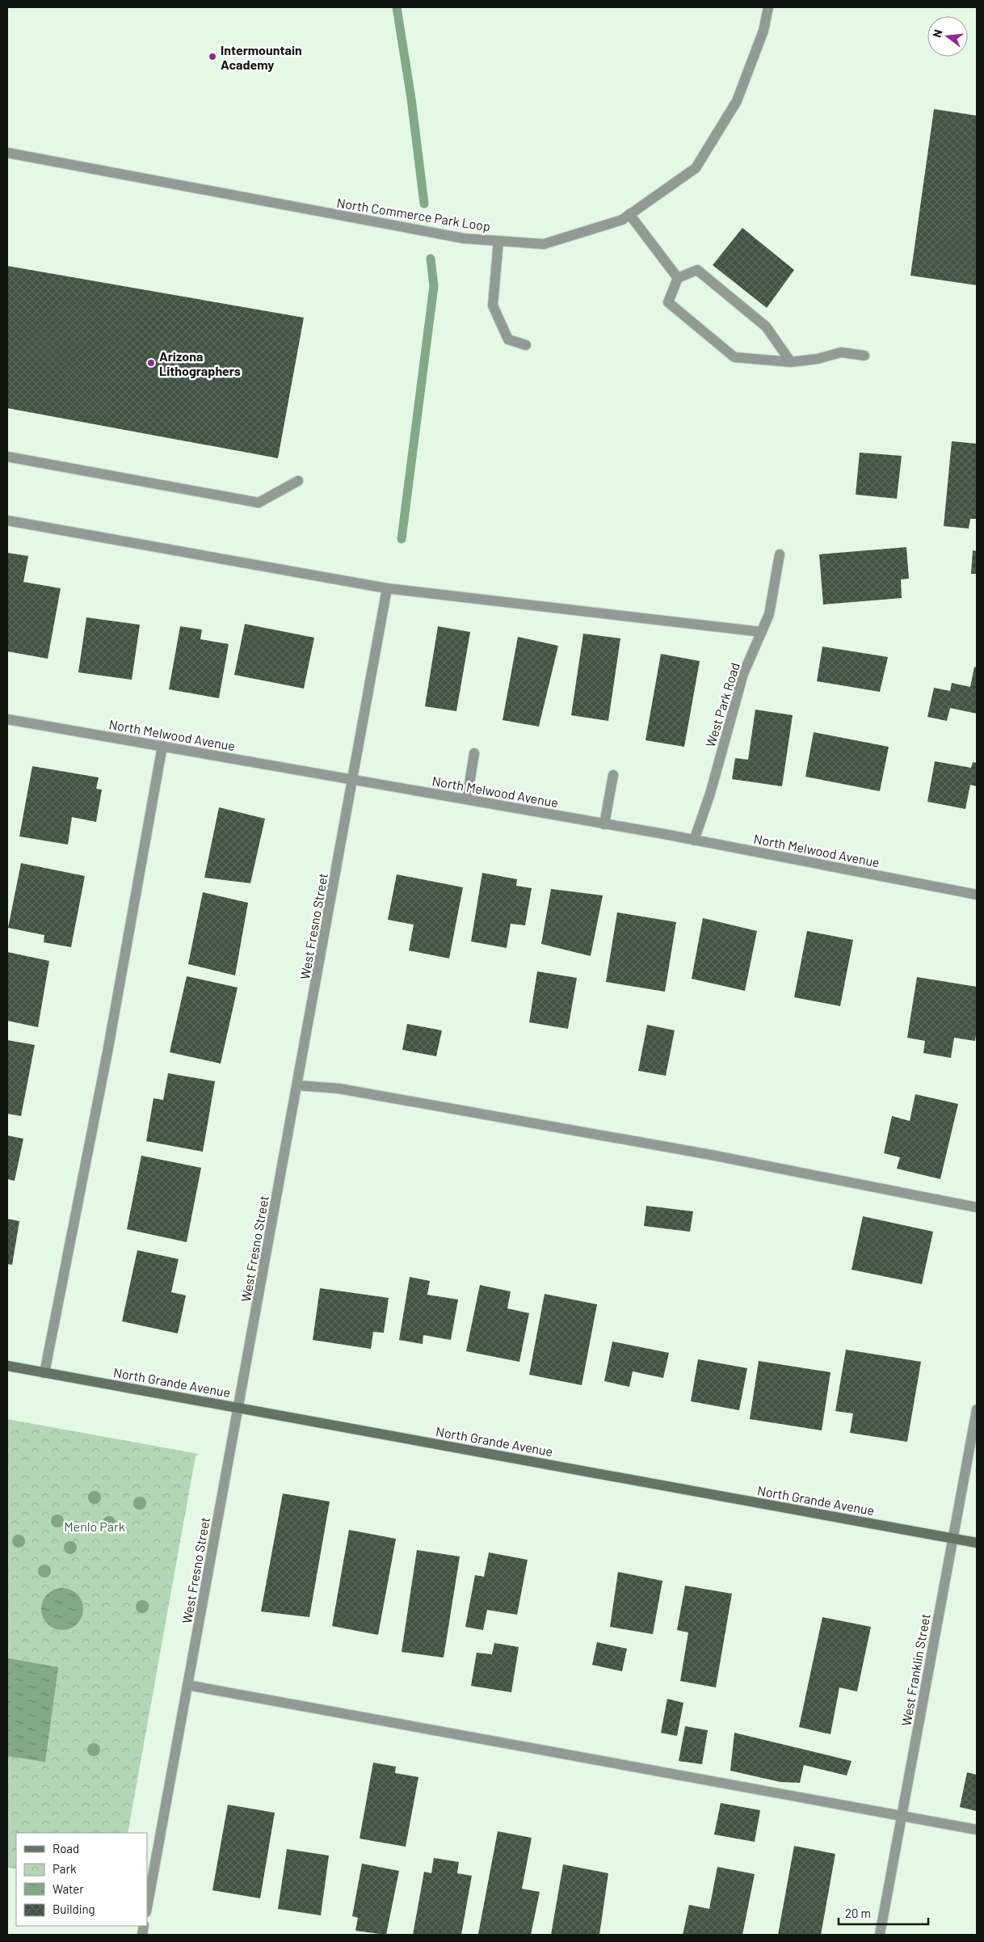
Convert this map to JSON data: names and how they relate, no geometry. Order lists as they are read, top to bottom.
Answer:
{
  "streets": {
    "main road": ["North Grande Avenue"],
    "street": [
      "North Commerce Park Loop",
      "West Park Road",
      "North Melwood Avenue",
      "West Fresno Street",
      "West Franklin Street"
    ]
  },
  "crossings": [
    ["West Park Road", "North Melwood Avenue"],
    ["North Melwood Avenue", "West Fresno Street"],
    ["West Fresno Street", "North Grande Avenue"],
    ["North Grande Avenue", "West Franklin Street"]
  ],
  "parks": ["Menlo Park"],
  "places": ["Intermountain Academy", "Arizona Lithographers"],
  "legend": [
    "Road",
    "Park",
    "Water",
    "Building"
  ],
  "scale_bar": "20 m",
  "north": "left"
}
